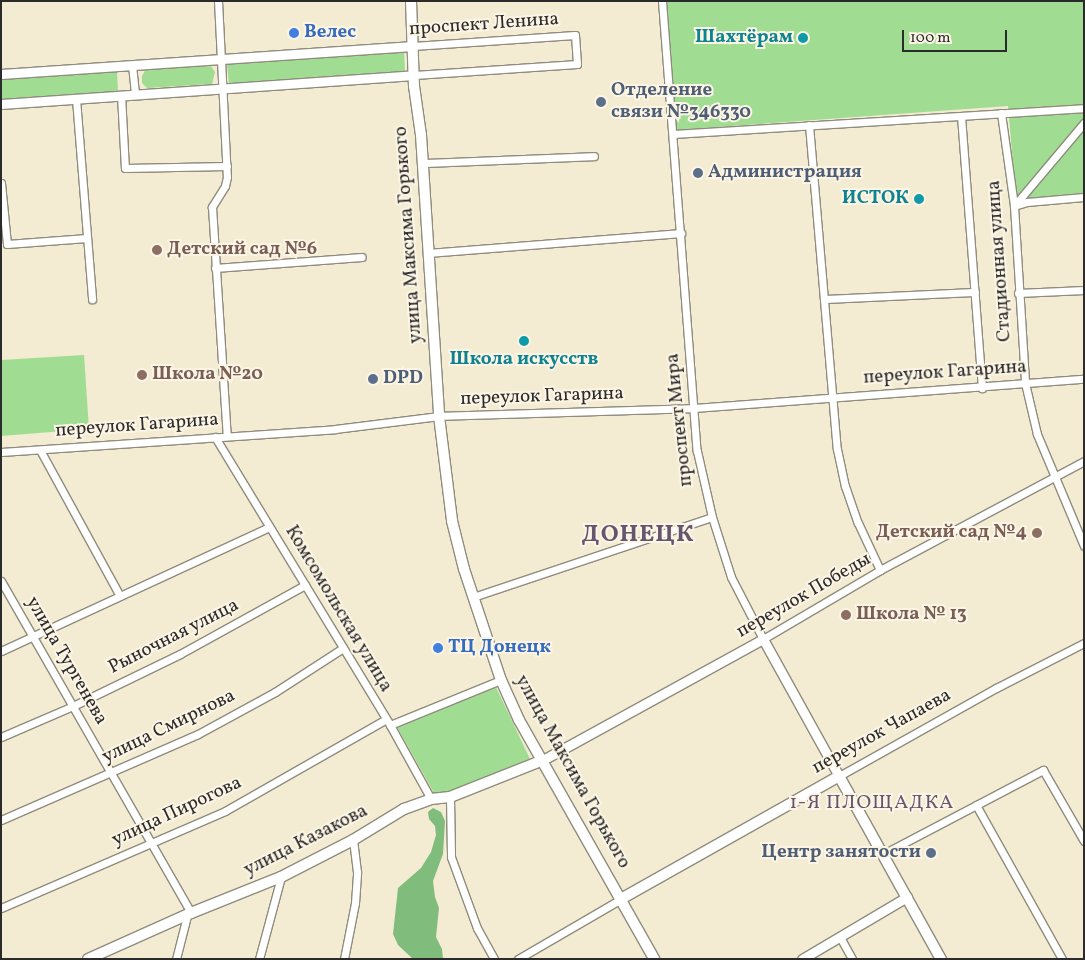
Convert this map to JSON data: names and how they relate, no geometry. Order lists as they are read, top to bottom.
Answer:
{
  "streets": {
    "main road": [
      "улица Максима Горького",
      "проспект Мира",
      "переулок Чапаева",
      "улица Казакова"
    ],
    "street": [
      "проспект Ленина",
      "Стадионная улица",
      "переулок Гагарина",
      "переулок Победы",
      "Комсомольская улица",
      "Рыночная улица",
      "улица Тургенева",
      "улица Смирнова",
      "улица Пирогова"
    ]
  },
  "crossings": [
    ["проспект Ленина", "улица Максима Горького"],
    ["улица Максима Горького", "переулок Гагарина"],
    ["улица Максима Горького", "переулок Победы"],
    ["улица Максима Горького", "переулок Чапаева"],
    ["улица Максима Горького", "улица Пирогова"],
    ["улица Максима Горького", "улица Казакова"],
    ["Стадионная улица", "переулок Гагарина"],
    ["Стадионная улица", "переулок Победы"],
    ["переулок Гагарина", "проспект Мира"],
    ["переулок Гагарина", "Комсомольская улица"],
    ["проспект Мира", "переулок Победы"],
    ["проспект Мира", "переулок Чапаева"],
    ["переулок Победы", "улица Казакова"],
    ["Комсомольская улица", "Рыночная улица"],
    ["Комсомольская улица", "улица Смирнова"],
    ["Комсомольская улица", "улица Пирогова"],
    ["Комсомольская улица", "улица Казакова"],
    ["Рыночная улица", "улица Тургенева"],
    ["улица Тургенева", "улица Смирнова"],
    ["улица Тургенева", "улица Пирогова"],
    ["улица Тургенева", "улица Казакова"]
  ],
  "districts": ["ДОНЕЦК", "1-Я ПЛОЩАДКА"],
  "places": [
    "Велес",
    "Шахтёрам",
    "Отделение связи №346330",
    "Администрация",
    "ИСТОК",
    "Детский сад №6",
    "Школа искусств",
    "Школа №20",
    "DPD",
    "Детский сад №4",
    "Школа № 13",
    "ТЦ Донецк",
    "Центр занятости"
  ],
  "scale_bar": "100 m"
}
